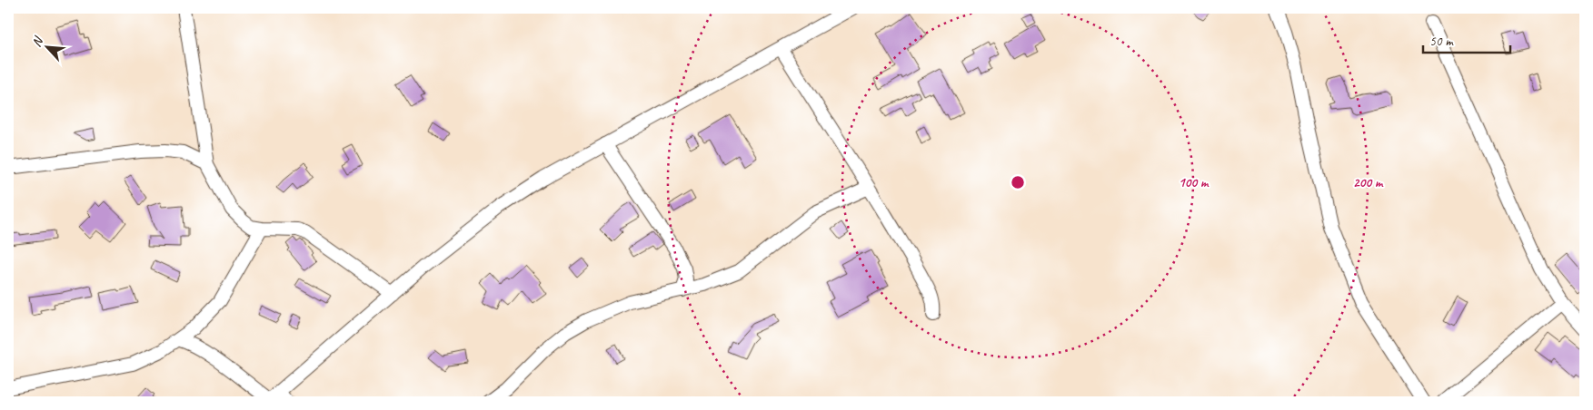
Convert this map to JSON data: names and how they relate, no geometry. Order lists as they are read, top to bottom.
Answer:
{
  "scale_bar": "50 m",
  "north": "top left",
  "rings": ["100 m", "200 m"]
}
